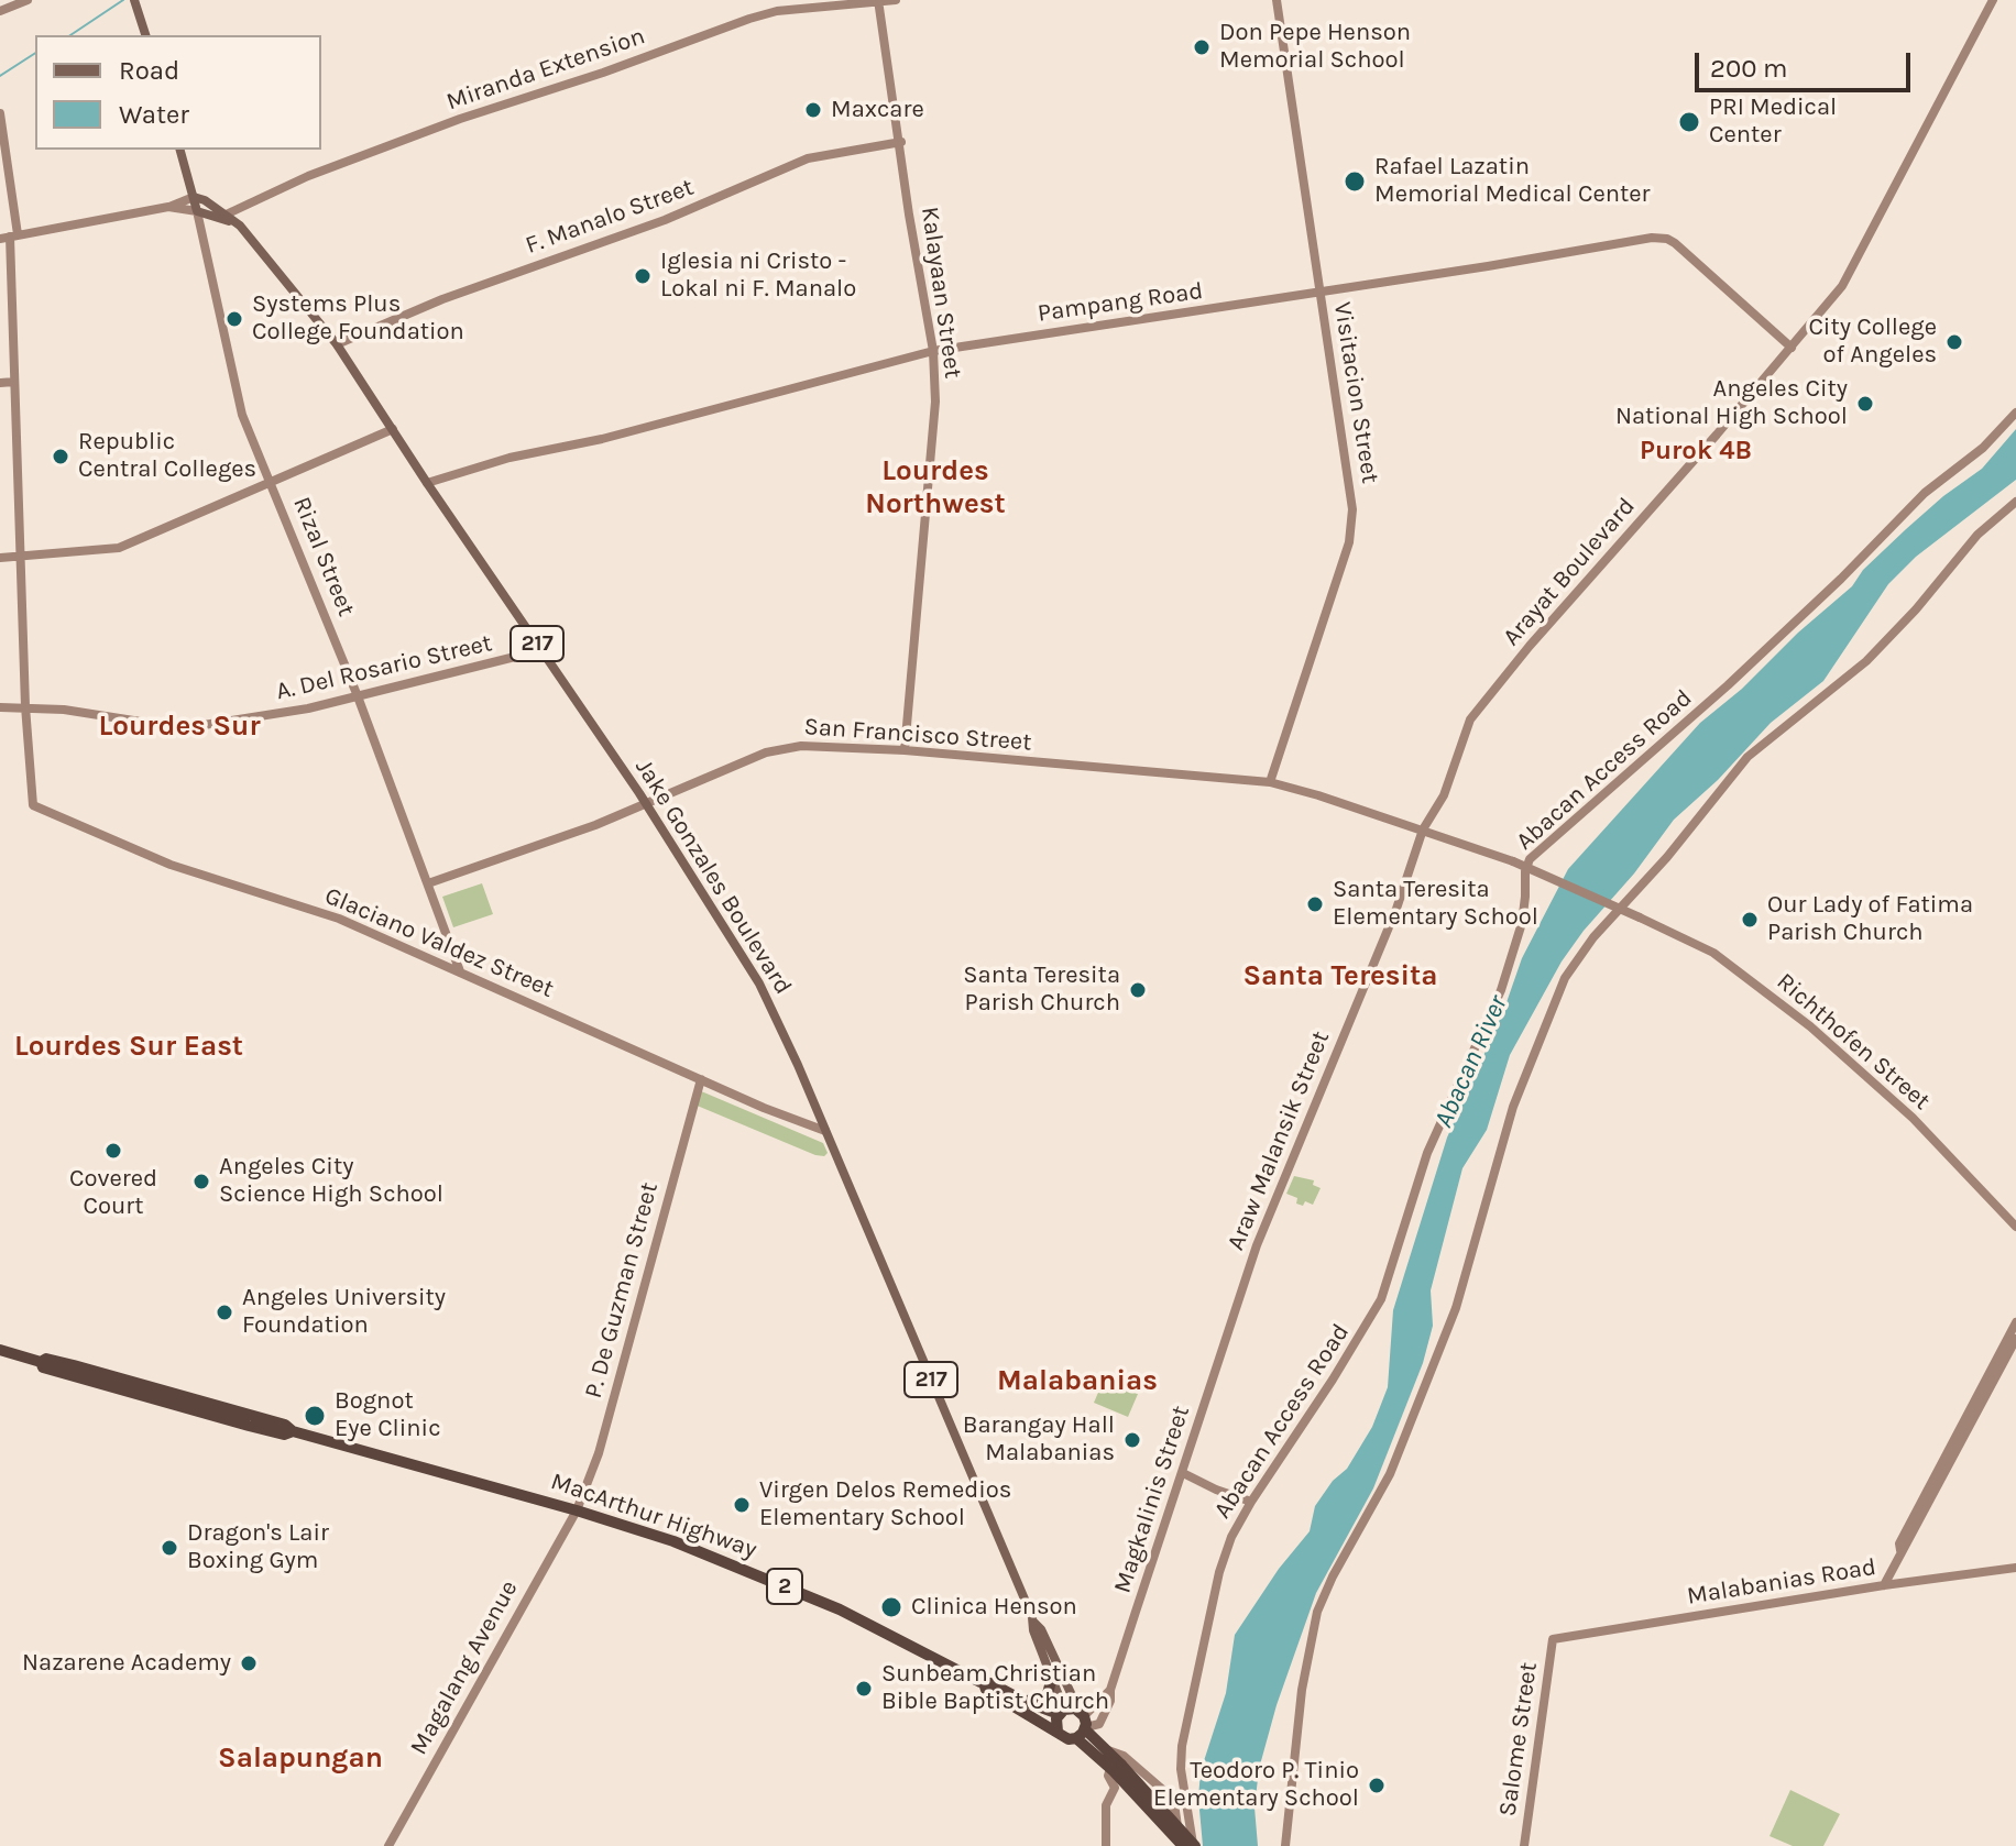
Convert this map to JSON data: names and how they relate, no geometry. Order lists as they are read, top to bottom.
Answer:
{
  "streets": {
    "highway": ["MacArthur Highway", "2"],
    "main road": ["Rizal Street", "217", "Jake Gonzales Boulevard"],
    "street": [
      "Miranda Extension",
      "F. Manalo Street",
      "Kalayaan Street",
      "Pampang Road",
      "Visitacion Street",
      "Arayat Boulevard",
      "A. Del Rosario Street",
      "San Francisco Street",
      "Abacan Access Road",
      "Glaciano Valdez Street",
      "Richthofen Street",
      "Araw Malansik Street",
      "P. De Guzman Street",
      "Magkalinis Street",
      "Malabanias Road",
      "Magalang Avenue",
      "Salome Street"
    ]
  },
  "crossings": [
    ["Miranda Extension", "Kalayaan Street"],
    ["Miranda Extension", "Jake Gonzales Boulevard"],
    ["F. Manalo Street", "Kalayaan Street"],
    ["F. Manalo Street", "Jake Gonzales Boulevard"],
    ["Kalayaan Street", "Pampang Road"],
    ["Kalayaan Street", "San Francisco Street"],
    ["Pampang Road", "Visitacion Street"],
    ["Pampang Road", "Arayat Boulevard"],
    ["Pampang Road", "Jake Gonzales Boulevard"],
    ["Visitacion Street", "San Francisco Street"],
    ["Rizal Street", "A. Del Rosario Street"],
    ["Rizal Street", "San Francisco Street"],
    ["Rizal Street", "Jake Gonzales Boulevard"],
    ["Rizal Street", "Glaciano Valdez Street"],
    ["Arayat Boulevard", "San Francisco Street"],
    ["Arayat Boulevard", "Araw Malansik Street"],
    ["A. Del Rosario Street", "Jake Gonzales Boulevard"],
    ["A. Del Rosario Street", "Glaciano Valdez Street"],
    ["San Francisco Street", "Jake Gonzales Boulevard"],
    ["San Francisco Street", "Richthofen Street"],
    ["San Francisco Street", "Araw Malansik Street"],
    ["Abacan Access Road", "2"],
    ["Jake Gonzales Boulevard", "Glaciano Valdez Street"],
    ["Jake Gonzales Boulevard", "Magkalinis Street"],
    ["Jake Gonzales Boulevard", "MacArthur Highway"],
    ["Jake Gonzales Boulevard", "2"],
    ["Glaciano Valdez Street", "P. De Guzman Street"],
    ["Araw Malansik Street", "Magkalinis Street"],
    ["P. De Guzman Street", "MacArthur Highway"],
    ["P. De Guzman Street", "Magalang Avenue"],
    ["Magkalinis Street", "2"],
    ["MacArthur Highway", "2"],
    ["MacArthur Highway", "Magalang Avenue"],
    ["Malabanias Road", "Salome Street"]
  ],
  "districts": [
    "Purok 4B",
    "Lourdes Northwest",
    "Lourdes Sur",
    "Santa Teresita",
    "Lourdes Sur East",
    "Malabanias",
    "Salapungan"
  ],
  "water": ["Abacan River"],
  "places": [
    "Don Pepe Henson Memorial School",
    "Maxcare",
    "PRI Medical Center",
    "Rafael Lazatin Memorial Medical Center",
    "Iglesia ni Cristo - Lokal ni F. Manalo",
    "Systems Plus College Foundation",
    "City College of Angeles",
    "Angeles City National High School",
    "Republic Central Colleges",
    "Santa Teresita Elementary School",
    "Our Lady of Fatima Parish Church",
    "Santa Teresita Parish Church",
    "Covered Court",
    "Angeles City Science High School",
    "Angeles University Foundation",
    "Bognot Eye Clinic",
    "Barangay Hall Malabanias",
    "Virgen Delos Remedios Elementary School",
    "Dragon's Lair Boxing Gym",
    "Clinica Henson",
    "Nazarene Academy",
    "Sunbeam Christian Bible Baptist Church",
    "Teodoro P. Tinio Elementary School"
  ],
  "legend": ["Road", "Water"],
  "scale_bar": "200 m"
}
